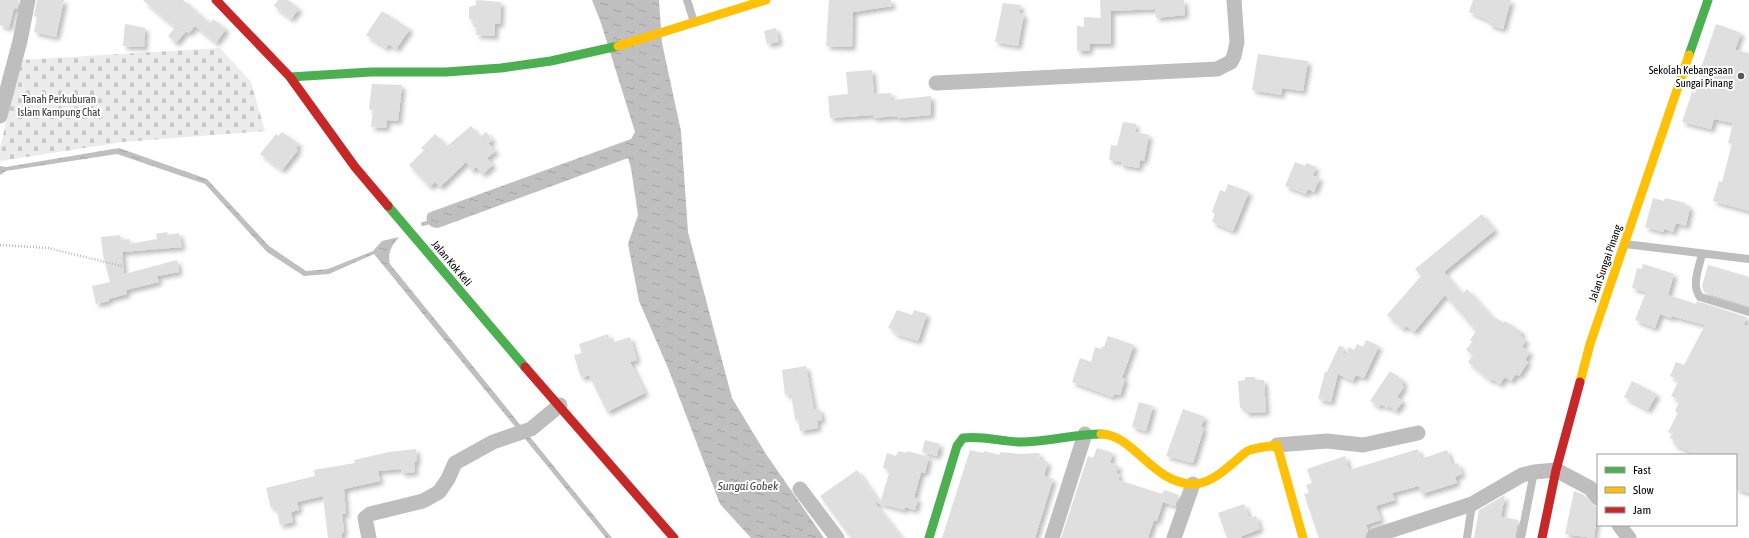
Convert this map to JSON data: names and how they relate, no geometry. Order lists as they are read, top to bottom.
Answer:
{
  "streets": {
    "street": ["Jalan Kok Keli", "Jalan Sungai Pinang"]
  },
  "water": ["Sungai Gobek"],
  "parks": ["Tanah Perkuburan Islam Kampung Chat"],
  "places": ["Sekolah Kebangsaan Sungai Pinang"],
  "legend": ["Fast", "Slow", "Jam"]
}
